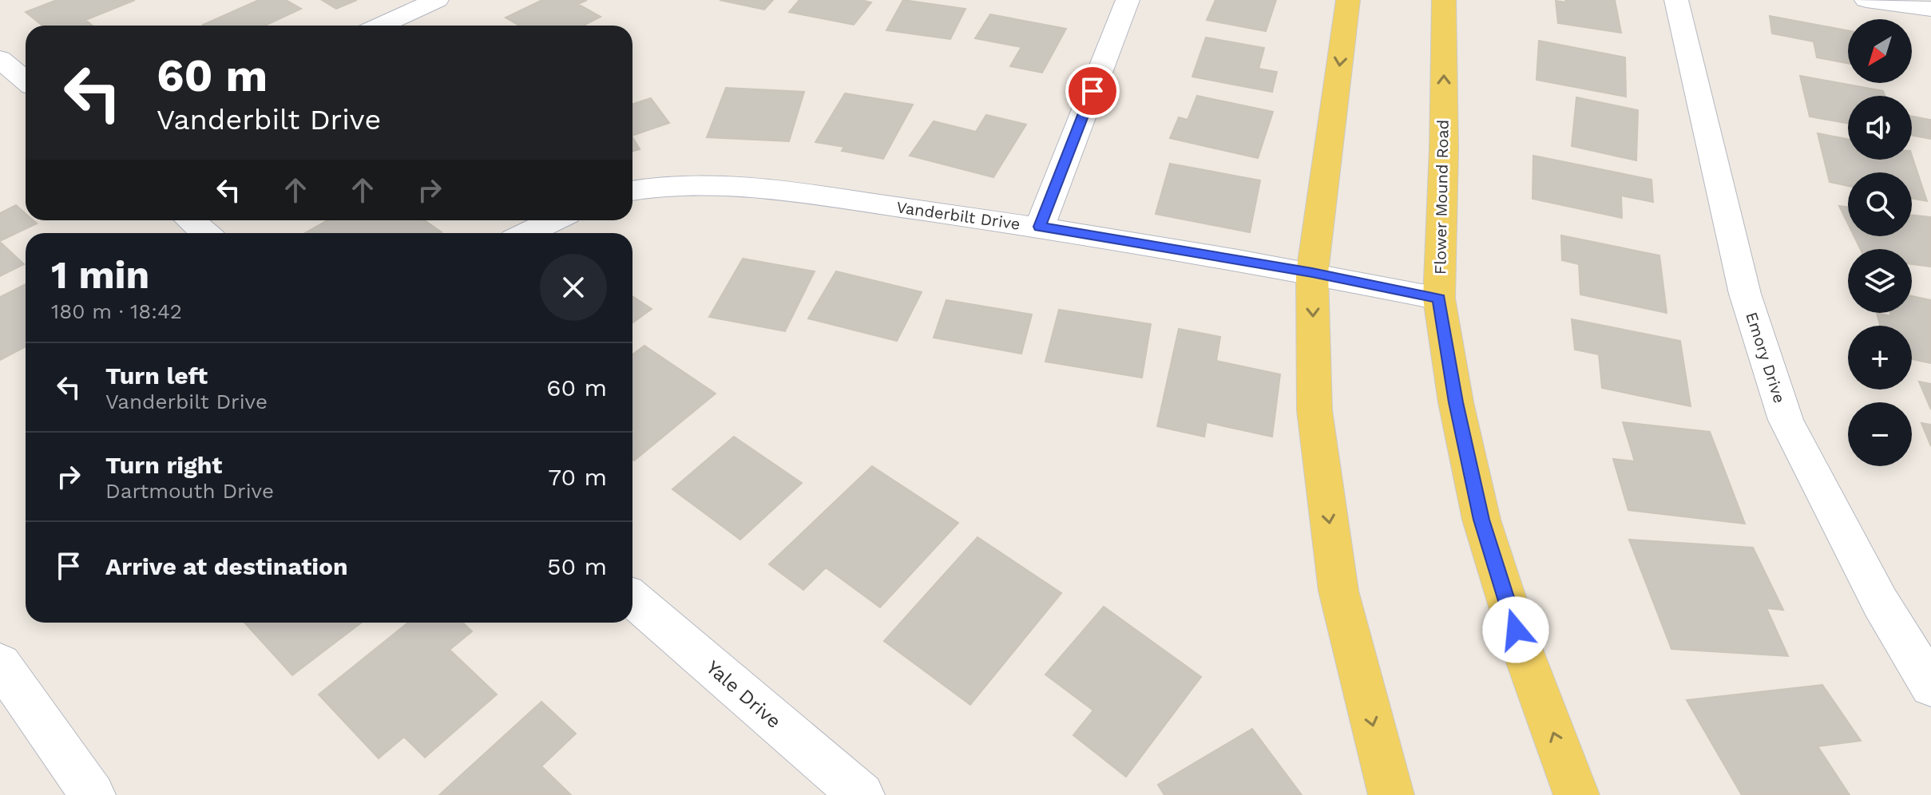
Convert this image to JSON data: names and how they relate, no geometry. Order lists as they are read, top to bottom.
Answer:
{
  "streets": {
    "main road": ["Flower Mound Road"],
    "street": ["Vanderbilt Drive", "Emory Drive", "Yale Drive"]
  },
  "crossings": [
    ["Flower Mound Road", "Vanderbilt Drive"]
  ],
  "north": "bottom left",
  "page": {
    "map_buttons": ["+", "−"],
    "turn": ["60 m", "Vanderbilt Drive"],
    "heading": ["1 min", "180 m · 18:42"],
    "list": [
      {
        "name": "Turn left",
        "note": "Vanderbilt Drive",
        "value": "60 m"
      },
      {
        "name": "Turn right",
        "note": "Dartmouth Drive",
        "value": "70 m"
      },
      {
        "name": "Arrive at destination",
        "value": "50 m"
      }
    ]
  }
}
